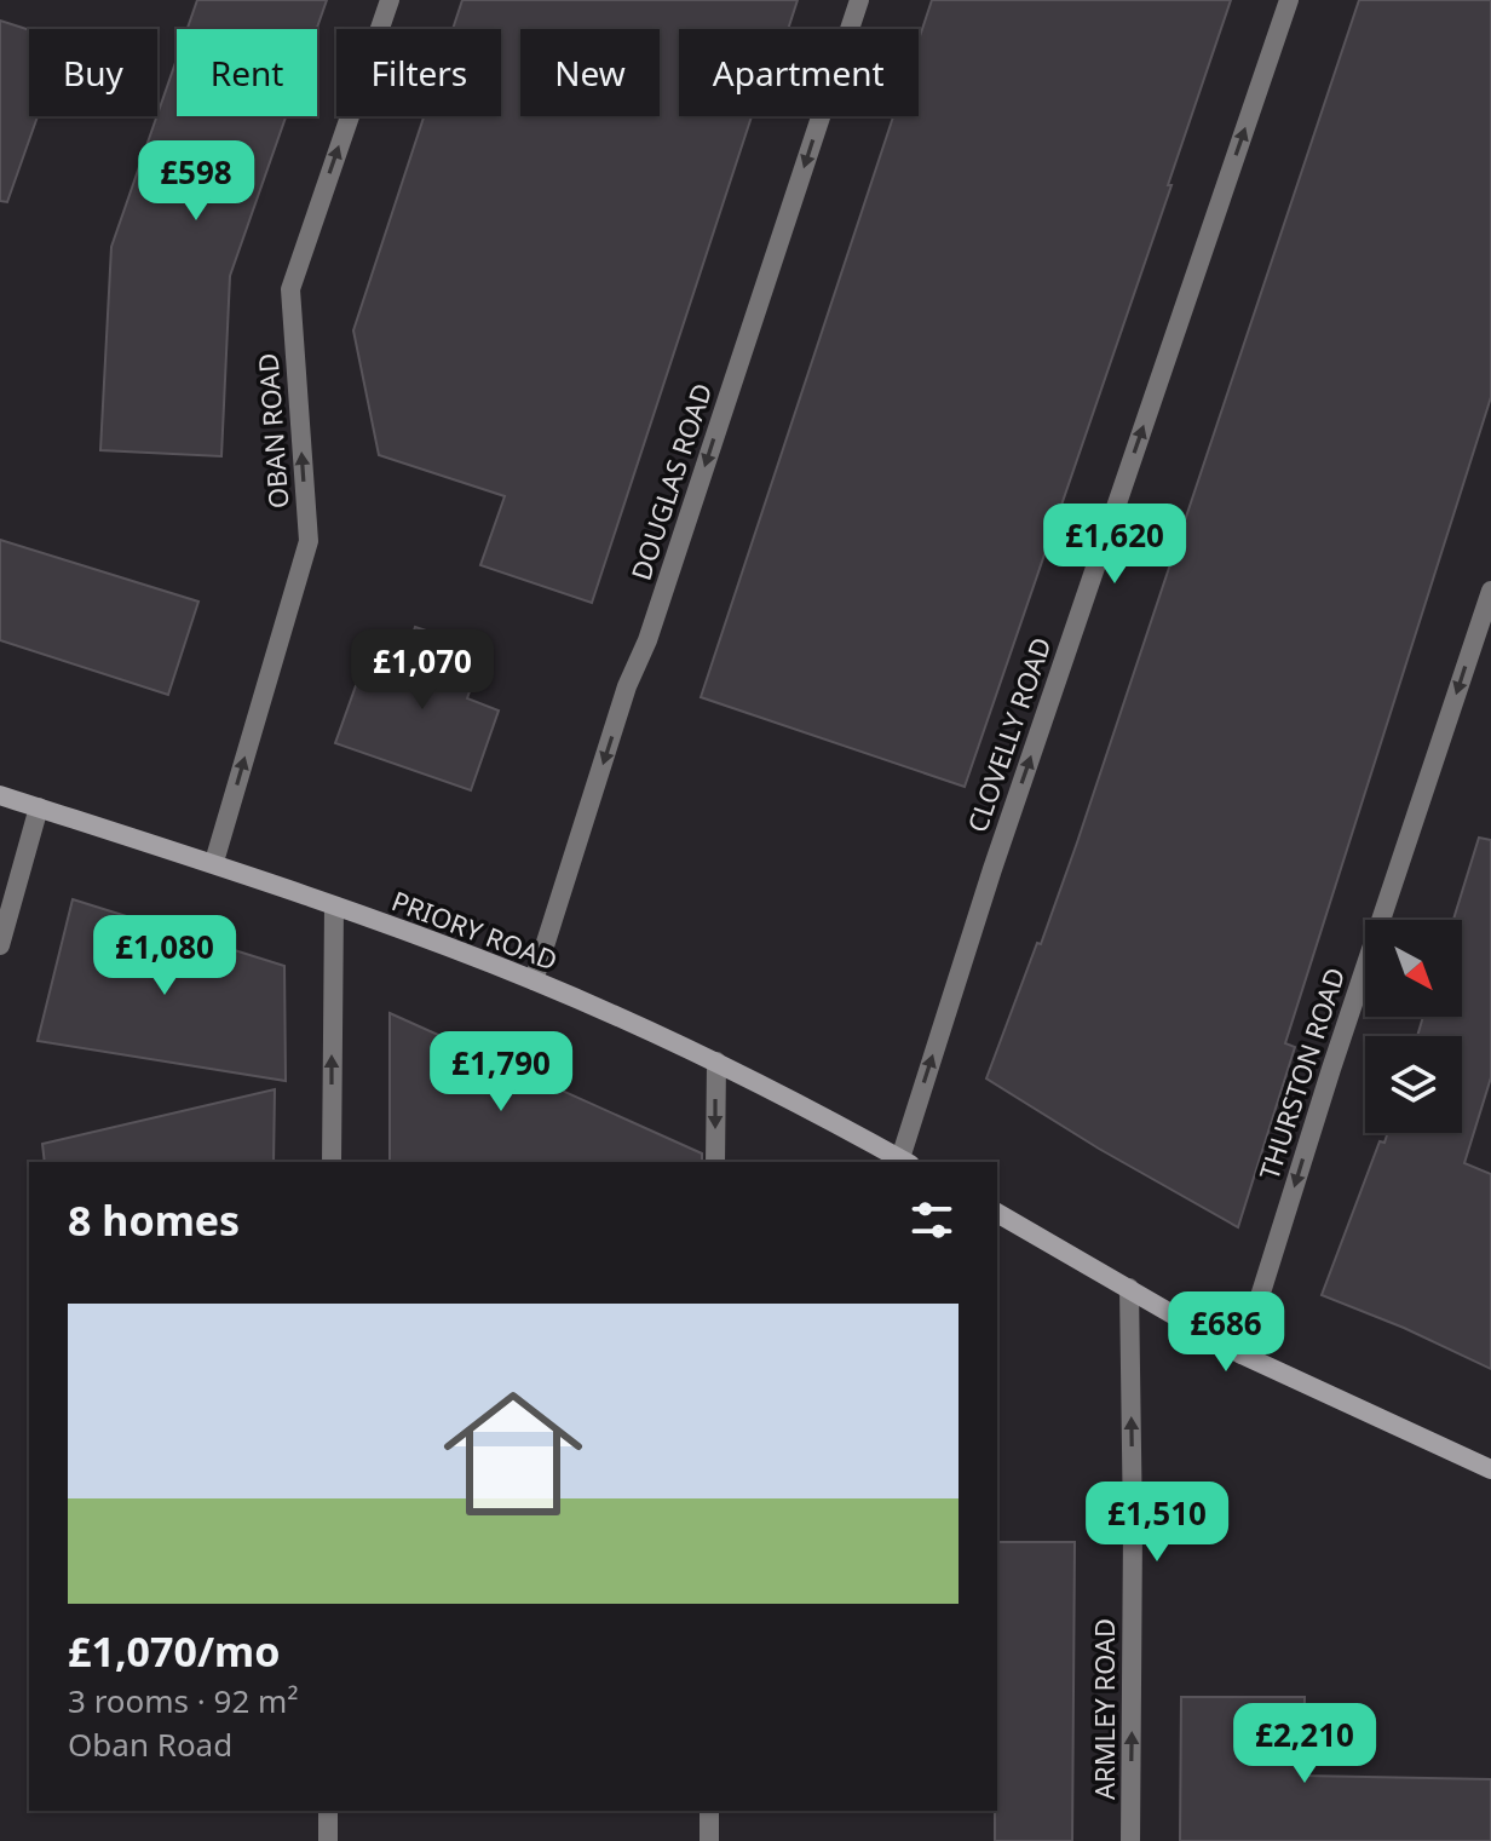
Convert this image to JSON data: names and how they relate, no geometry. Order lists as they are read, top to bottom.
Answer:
{
  "streets": {
    "street": [
      "OBAN ROAD",
      "DOUGLAS ROAD",
      "CLOVELLY ROAD",
      "PRIORY ROAD",
      "THURSTON ROAD",
      "ARMLEY ROAD"
    ]
  },
  "crossings": [
    ["OBAN ROAD", "PRIORY ROAD"],
    ["DOUGLAS ROAD", "PRIORY ROAD"],
    ["CLOVELLY ROAD", "PRIORY ROAD"]
  ],
  "one_way": [
    "OBAN ROAD",
    "DOUGLAS ROAD",
    "CLOVELLY ROAD",
    "THURSTON ROAD",
    "ARMLEY ROAD"
  ],
  "north": "bottom right",
  "page": {
    "chip": [
      "Buy",
      "Rent",
      "Filters",
      "New",
      "Apartment"
    ],
    "price": [
      "£598",
      "£1,620",
      "£1,070",
      "£1,080",
      "£1,790",
      "£686",
      "£1,510",
      "£2,210"
    ],
    "heading": "8 homes",
    "list": [
      {
        "name": "£1,070/mo",
        "note": "3 rooms · 92 m² · Oban Road"
      }
    ]
  }
}
